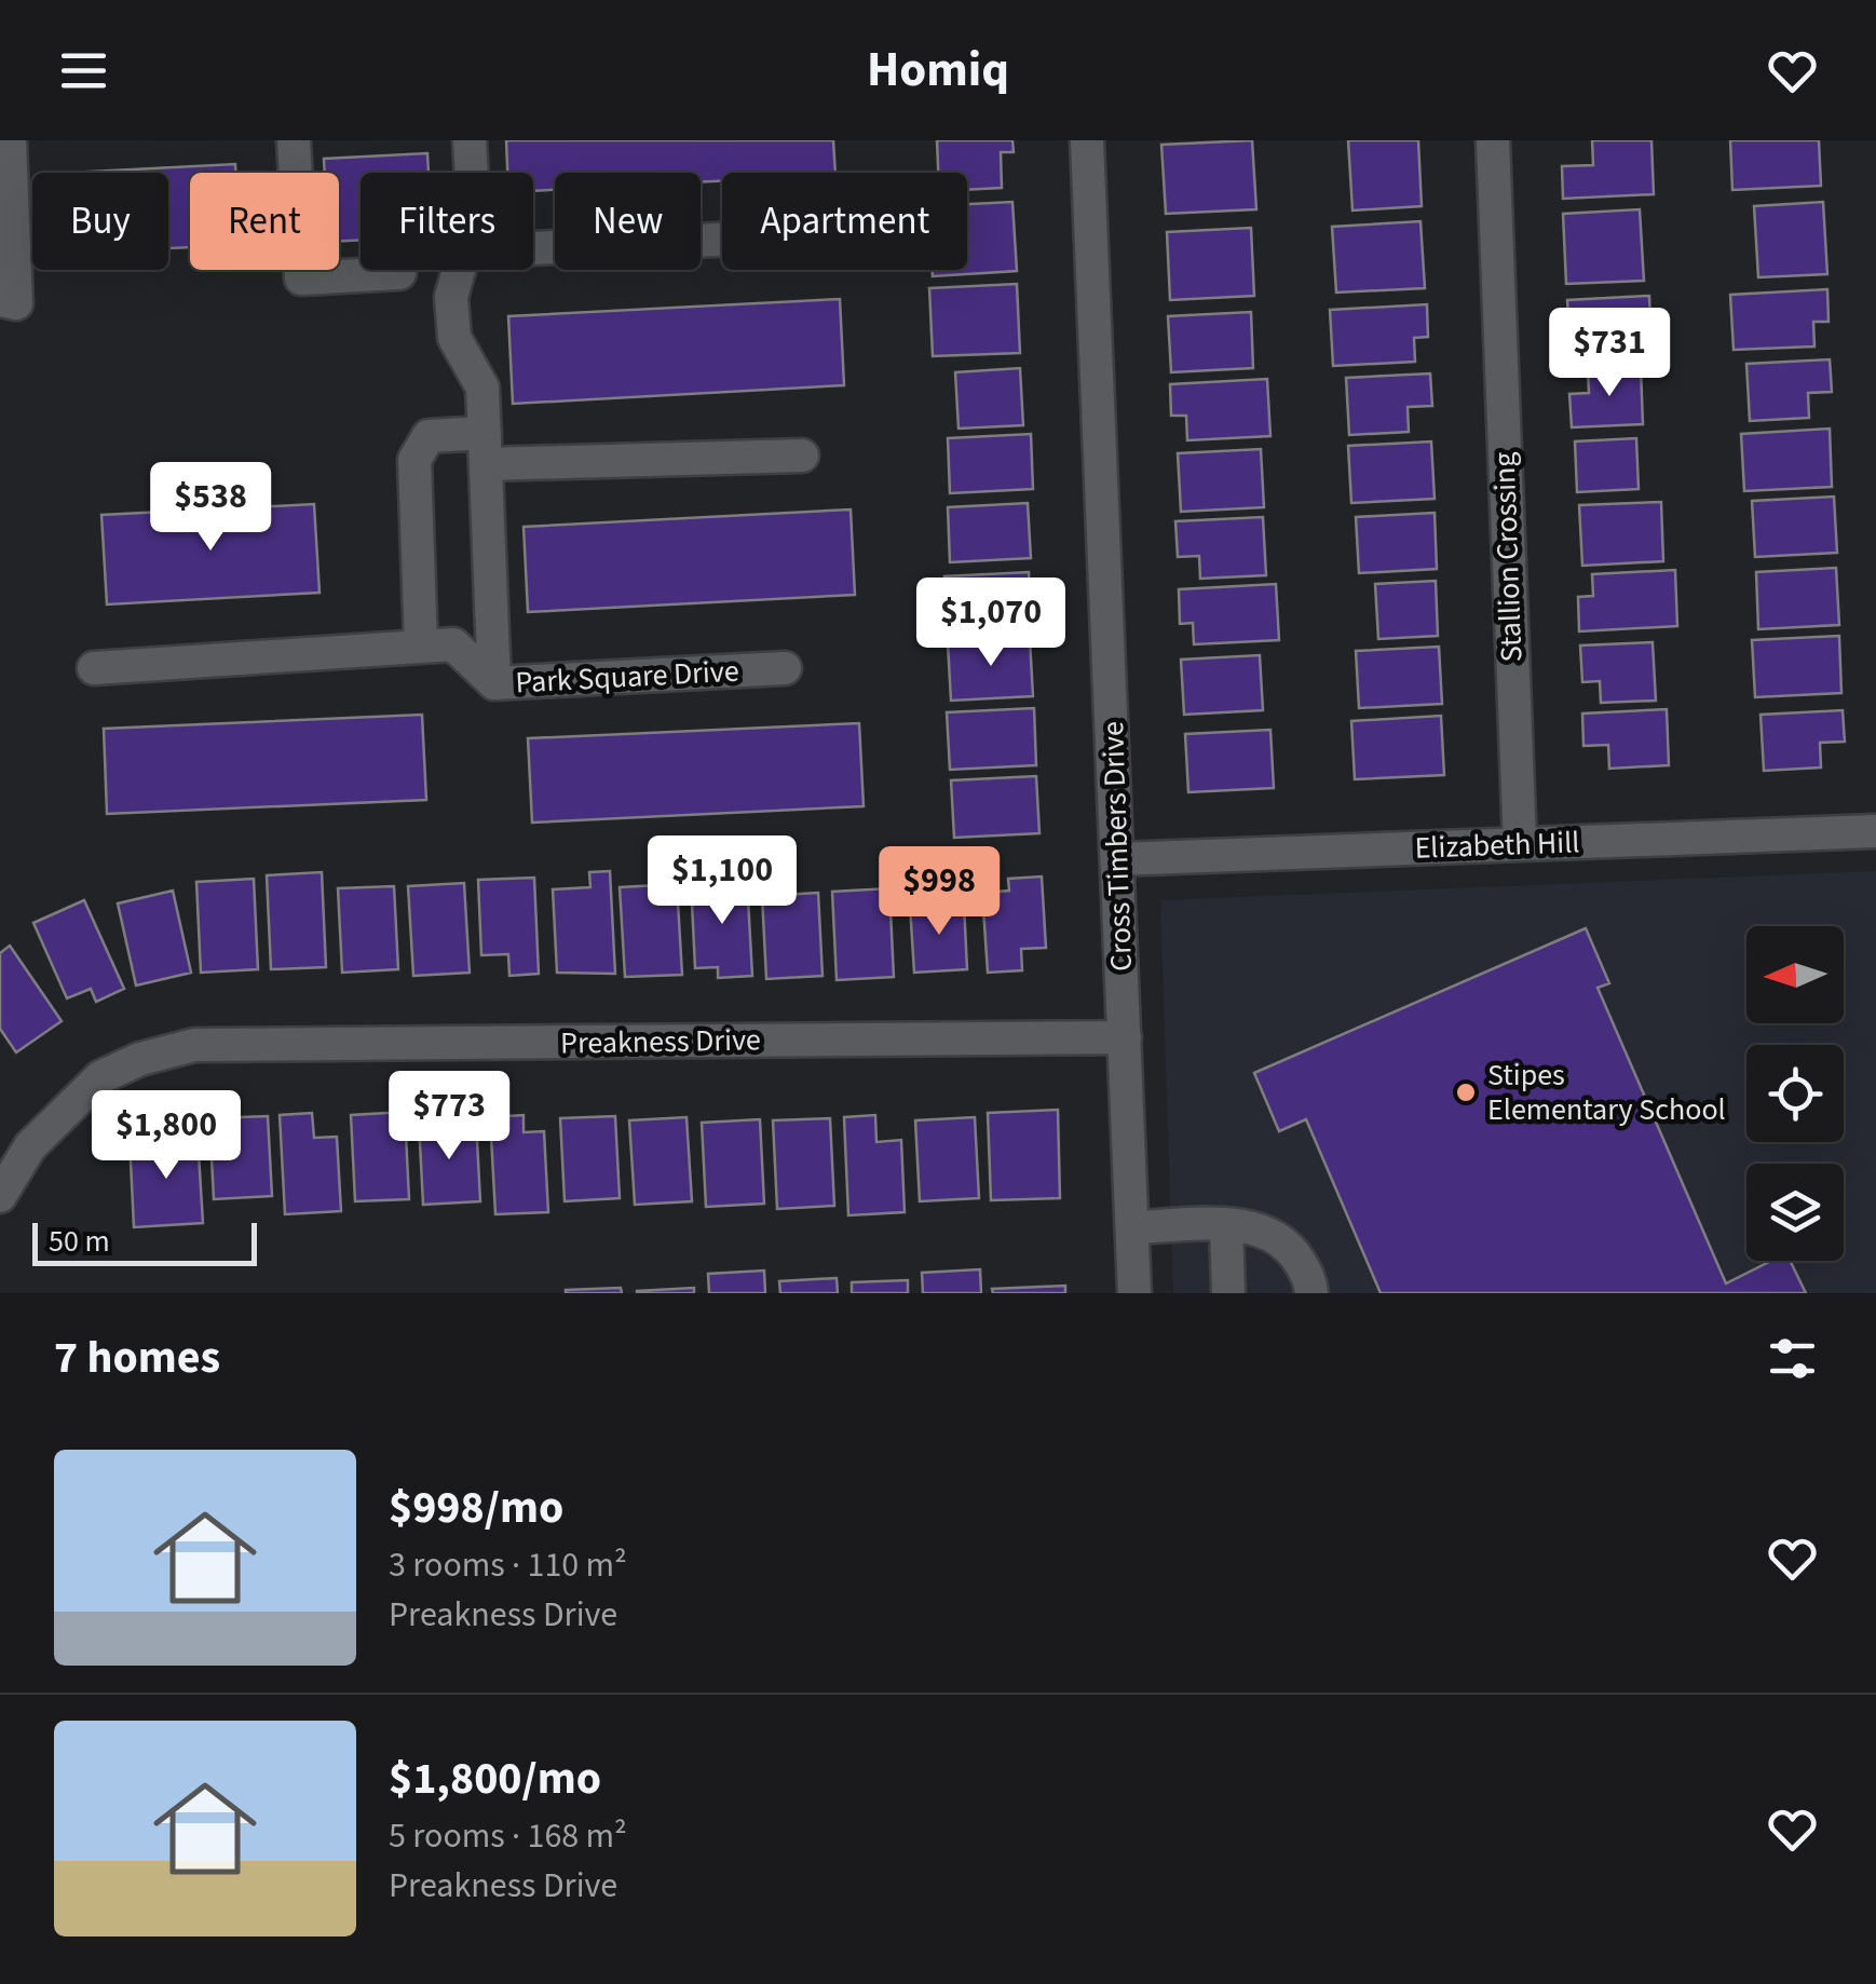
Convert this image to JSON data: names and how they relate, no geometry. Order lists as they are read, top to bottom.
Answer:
{
  "streets": {
    "street": [
      "Stallion Crossing",
      "Park Square Drive",
      "Elizabeth Hill",
      "Cross Timbers Drive",
      "Preakness Drive"
    ]
  },
  "crossings": [
    ["Stallion Crossing", "Elizabeth Hill"],
    ["Elizabeth Hill", "Cross Timbers Drive"],
    ["Cross Timbers Drive", "Preakness Drive"]
  ],
  "places": ["Stipes Elementary School"],
  "scale_bar": "50 m",
  "north": "left",
  "page": {
    "header": "Homiq",
    "chip": [
      "Buy",
      "Rent",
      "Filters",
      "New",
      "Apartment"
    ],
    "price": [
      "$731",
      "$538",
      "$1,070",
      "$1,100",
      "$998",
      "$773",
      "$1,800"
    ],
    "scale": "50 m",
    "heading": "7 homes",
    "list": [
      {
        "name": "$998/mo",
        "note": "3 rooms · 110 m² · Preakness Drive"
      },
      {
        "name": "$1,800/mo",
        "note": "5 rooms · 168 m² · Preakness Drive"
      }
    ]
  }
}
